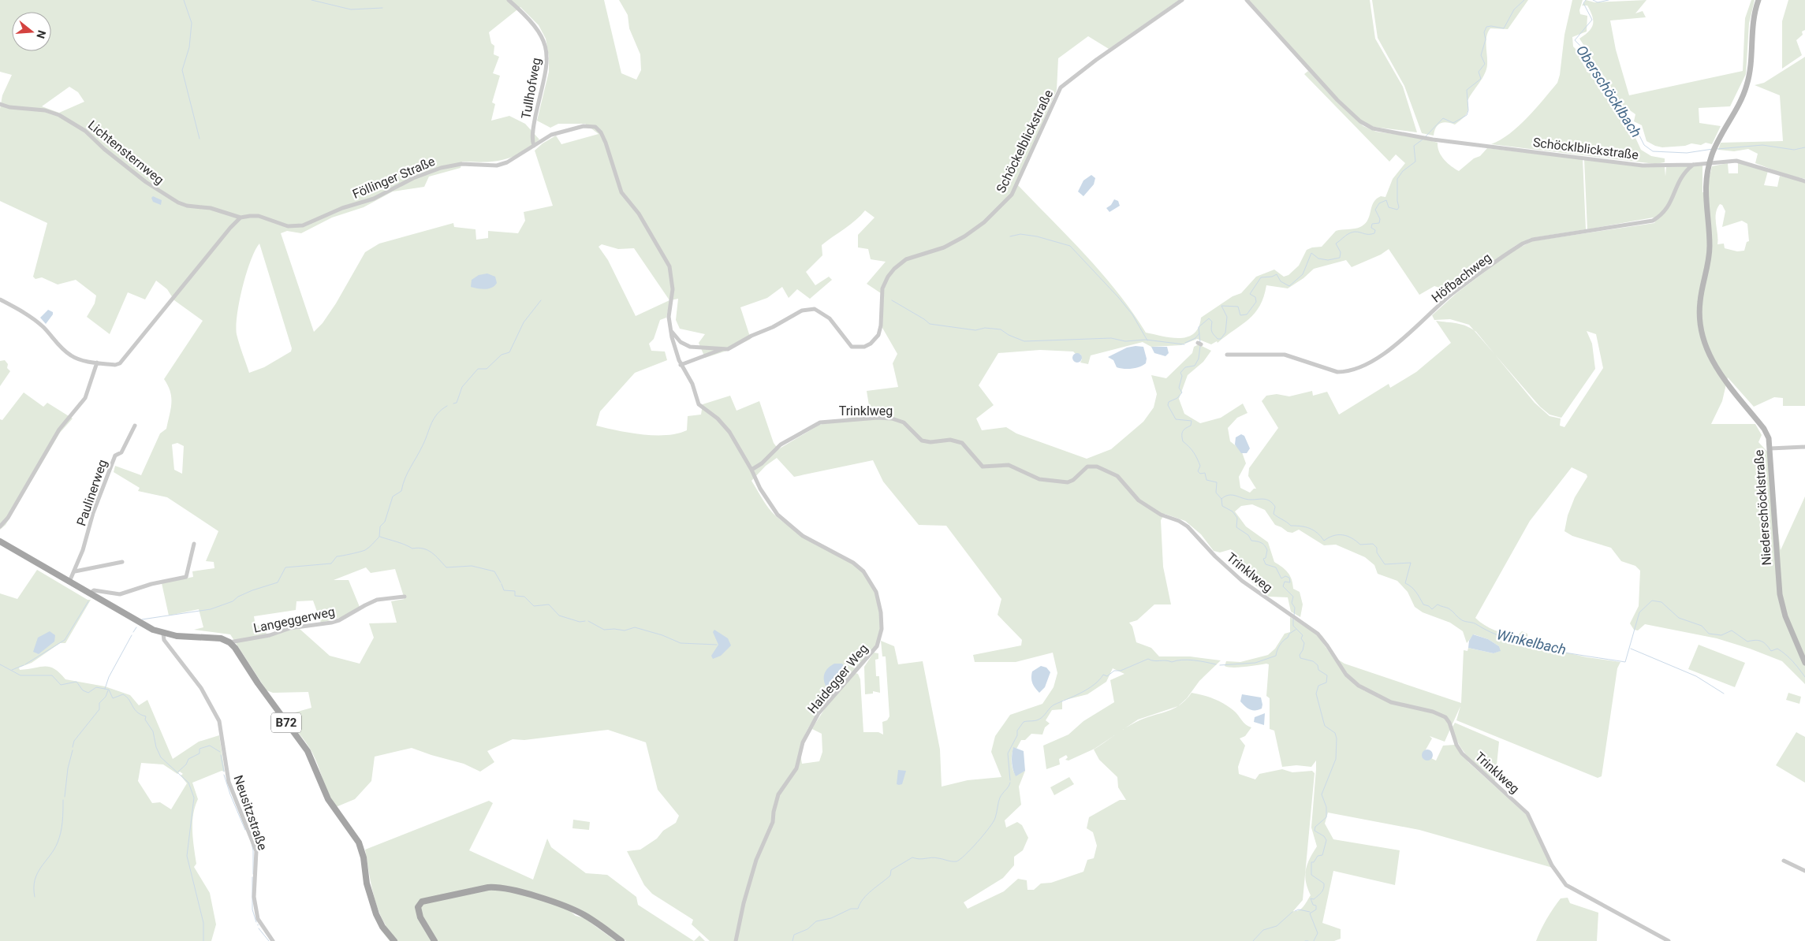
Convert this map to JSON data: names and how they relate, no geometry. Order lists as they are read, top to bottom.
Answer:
{
  "streets": {
    "main road": ["Niederschöcklstraße", "B72"],
    "street": [
      "Tullhofweg",
      "Schöckelblickstraße",
      "Schöcklblickstraße",
      "Lichtensternweg",
      "Föllinger Straße",
      "Höfbachweg",
      "Trinklweg",
      "Paulinerweg",
      "Langeggerweg",
      "Haidegger Weg",
      "Neusitzstraße"
    ]
  },
  "crossings": [
    ["Tullhofweg", "Föllinger Straße"],
    ["Schöcklblickstraße", "Höfbachweg"],
    ["Schöcklblickstraße", "Niederschöcklstraße"],
    ["Lichtensternweg", "Föllinger Straße"],
    ["Föllinger Straße", "Haidegger Weg"],
    ["Trinklweg", "Haidegger Weg"],
    ["Langeggerweg", "B72"]
  ],
  "water": ["Oberschöcklbach", "Winkelbach"],
  "north": "right"
}
